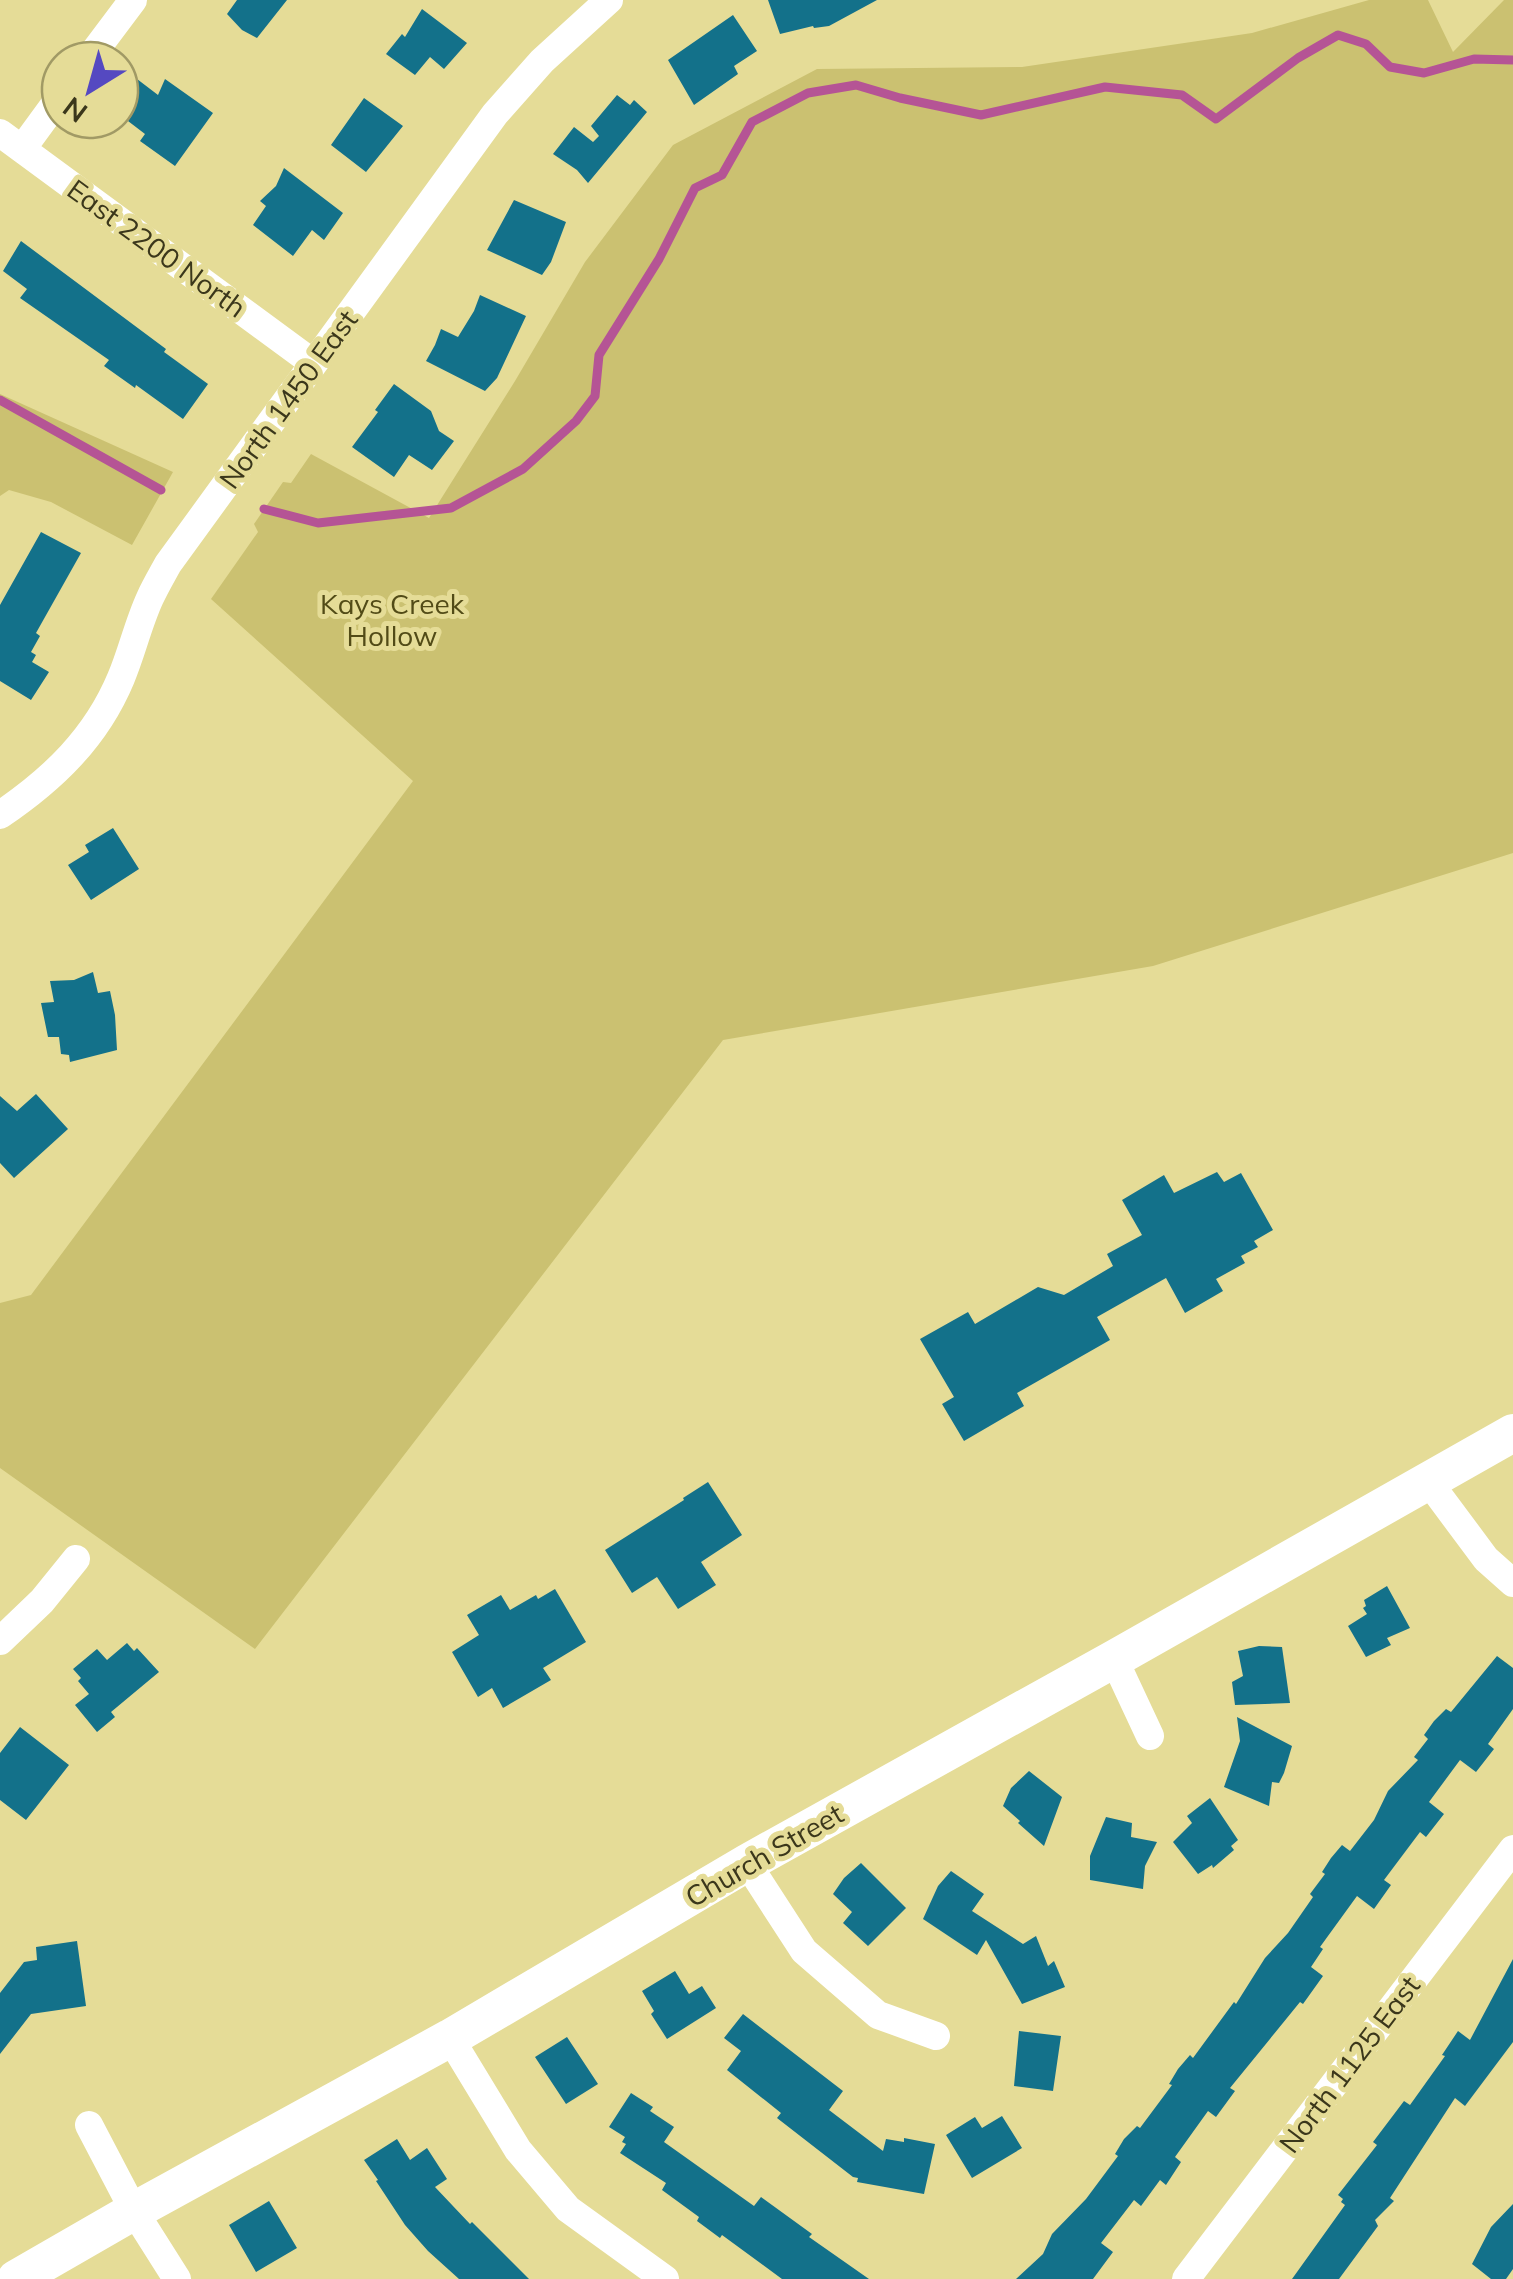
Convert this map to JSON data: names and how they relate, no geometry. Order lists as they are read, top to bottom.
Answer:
{
  "streets": {
    "street": [
      "East 2200 North",
      "North 1450 East",
      "Church Street",
      "North 1125 East"
    ]
  },
  "crossings": [
    ["East 2200 North", "North 1450 East"]
  ],
  "parks": ["Kays Creek Hollow"],
  "north": "bottom left"
}
